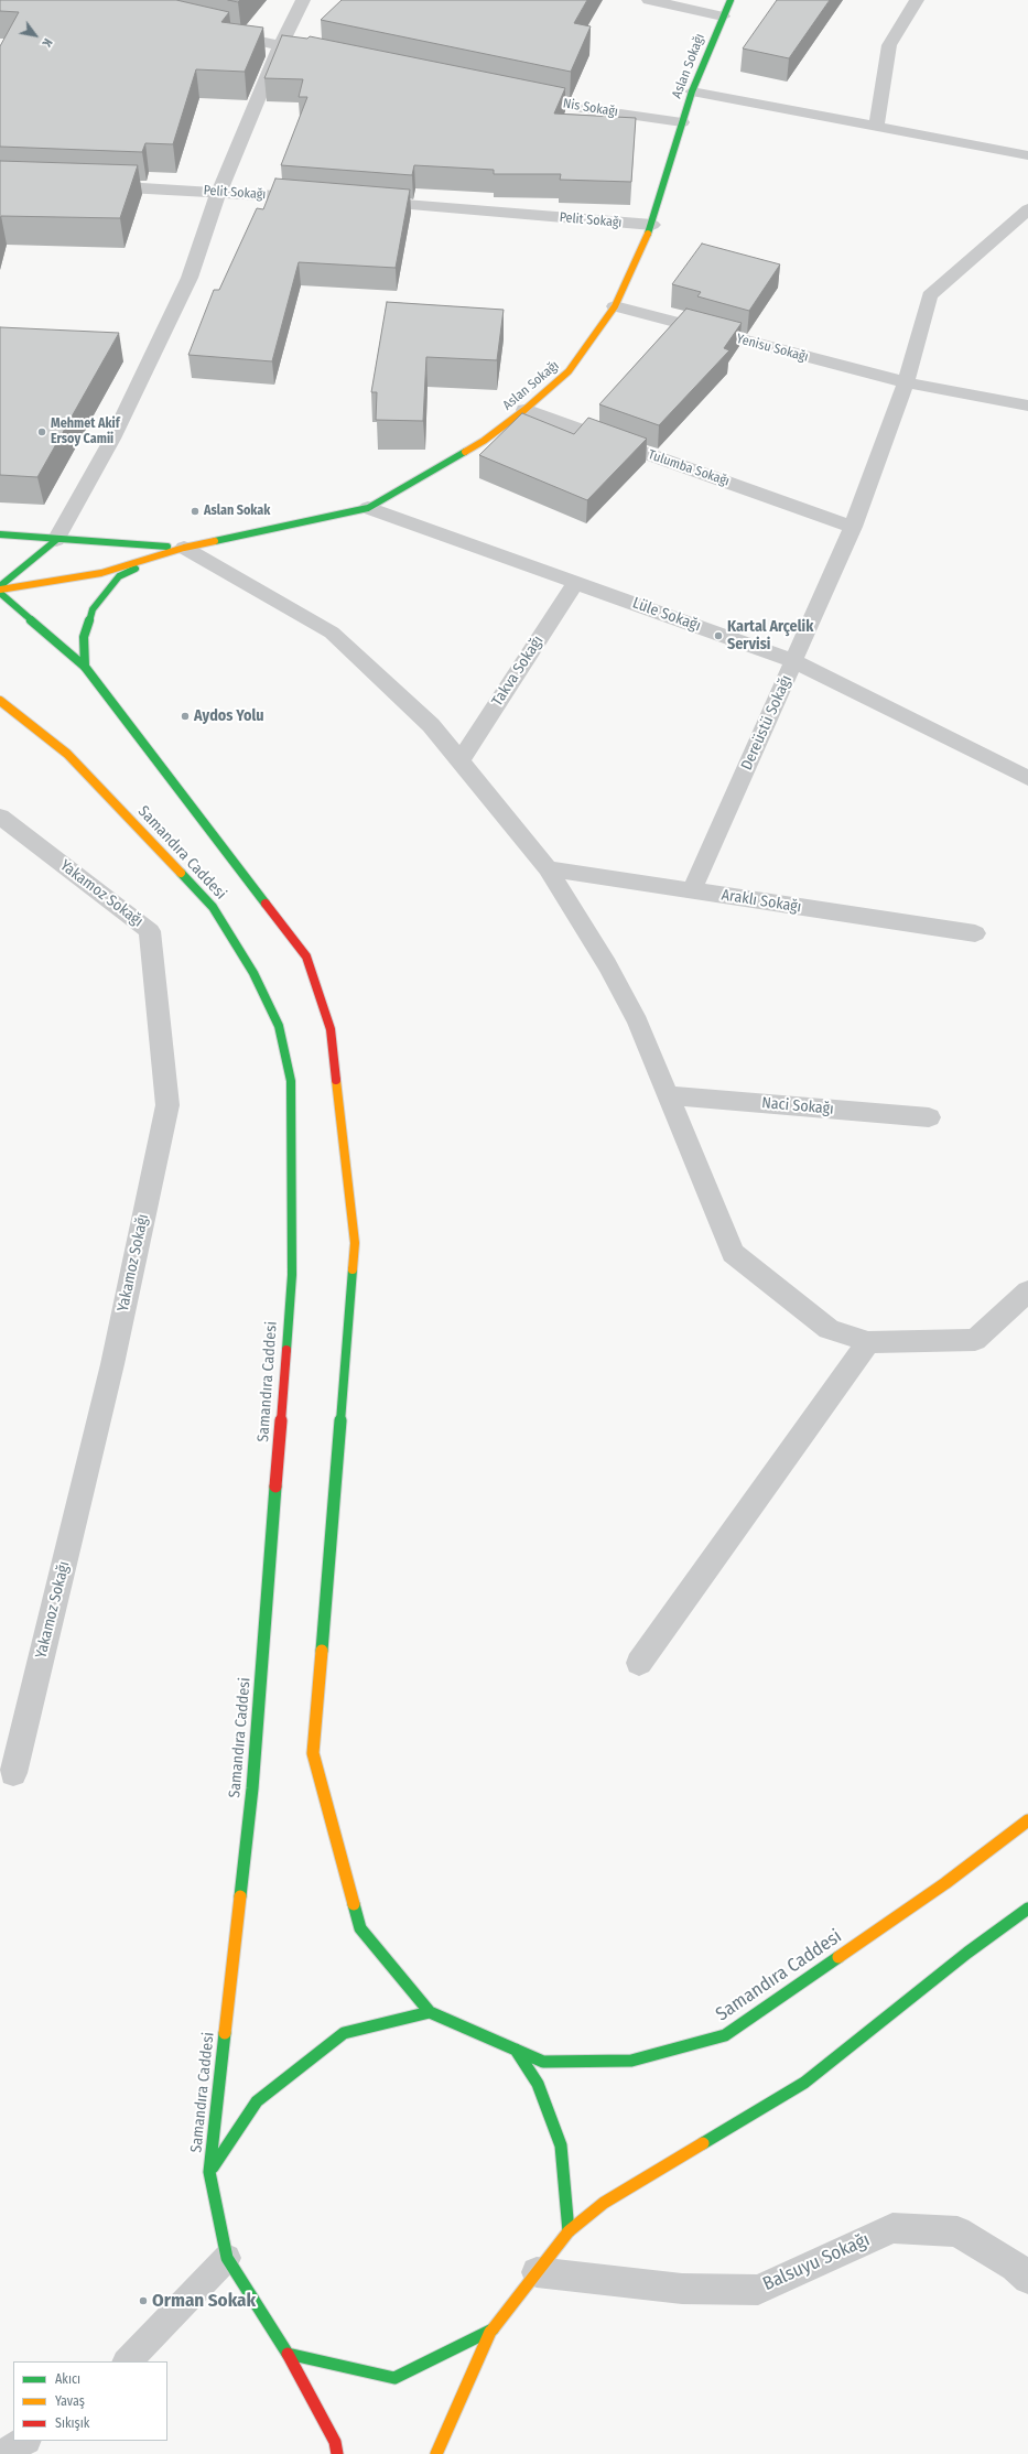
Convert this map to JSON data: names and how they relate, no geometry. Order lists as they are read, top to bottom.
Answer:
{
  "streets": {
    "main road": ["Aslan Sokağı", "Samandıra Caddesi"],
    "street": [
      "Nis Sokağı",
      "Pelit Sokağı",
      "Yenisu Sokağı",
      "Tulumba Sokağı",
      "Lüle Sokağı",
      "Takva Sokağı",
      "Dereüstü Sokağı",
      "Yakamoz Sokağı",
      "Araklı Sokağı",
      "Naci Sokağı",
      "Balsuyu Sokağı"
    ]
  },
  "crossings": [
    ["Aslan Sokağı", "Nis Sokağı"],
    ["Aslan Sokağı", "Pelit Sokağı"],
    ["Aslan Sokağı", "Yenisu Sokağı"],
    ["Aslan Sokağı", "Tulumba Sokağı"],
    ["Aslan Sokağı", "Lüle Sokağı"],
    ["Yenisu Sokağı", "Dereüstü Sokağı"],
    ["Tulumba Sokağı", "Dereüstü Sokağı"],
    ["Lüle Sokağı", "Takva Sokağı"],
    ["Lüle Sokağı", "Dereüstü Sokağı"],
    ["Dereüstü Sokağı", "Araklı Sokağı"]
  ],
  "places": [
    "Mehmet Akif Ersoy Camii",
    "Aslan Sokak",
    "Kartal Arçelik Servisi",
    "Aydos Yolu",
    "Orman Sokak"
  ],
  "legend": ["Akıcı", "Yavaş", "Sıkışık"],
  "north": "bottom right"
}
